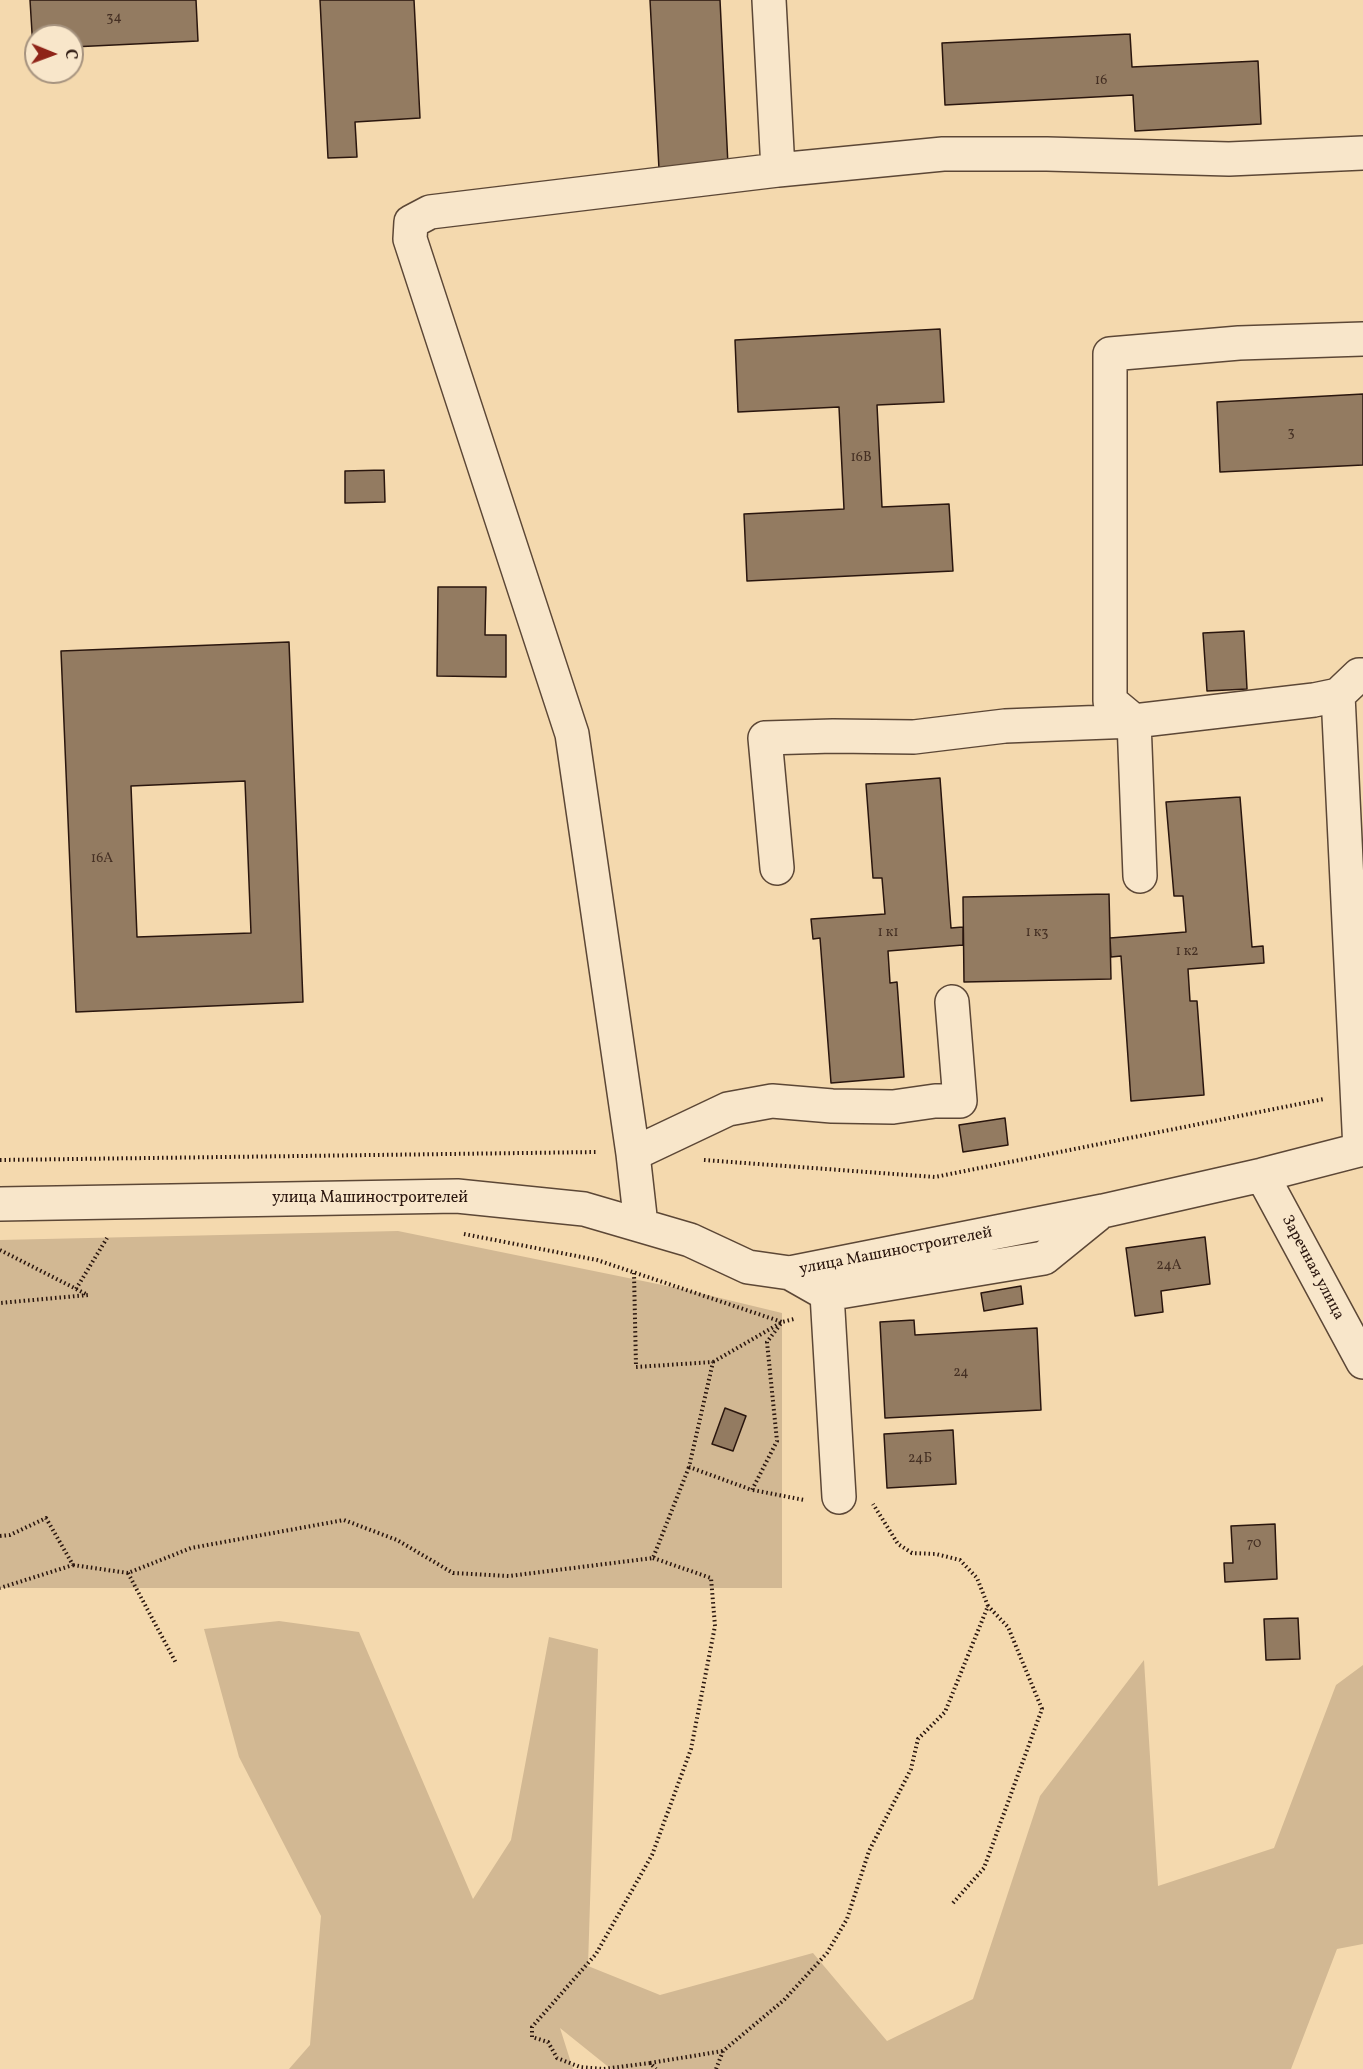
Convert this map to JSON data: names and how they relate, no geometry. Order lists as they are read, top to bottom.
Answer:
{
  "streets": {
    "street": ["улица Машиностроителей", "Заречная улица"]
  },
  "crossings": [
    ["улица Машиностроителей", "Заречная улица"]
  ],
  "house_numbers": [
    "34",
    "16",
    "3",
    "16В",
    "16А",
    "1 к1",
    "1 к3",
    "1 к2",
    "24А",
    "24",
    "24Б",
    "70"
  ],
  "north": "right"
}
